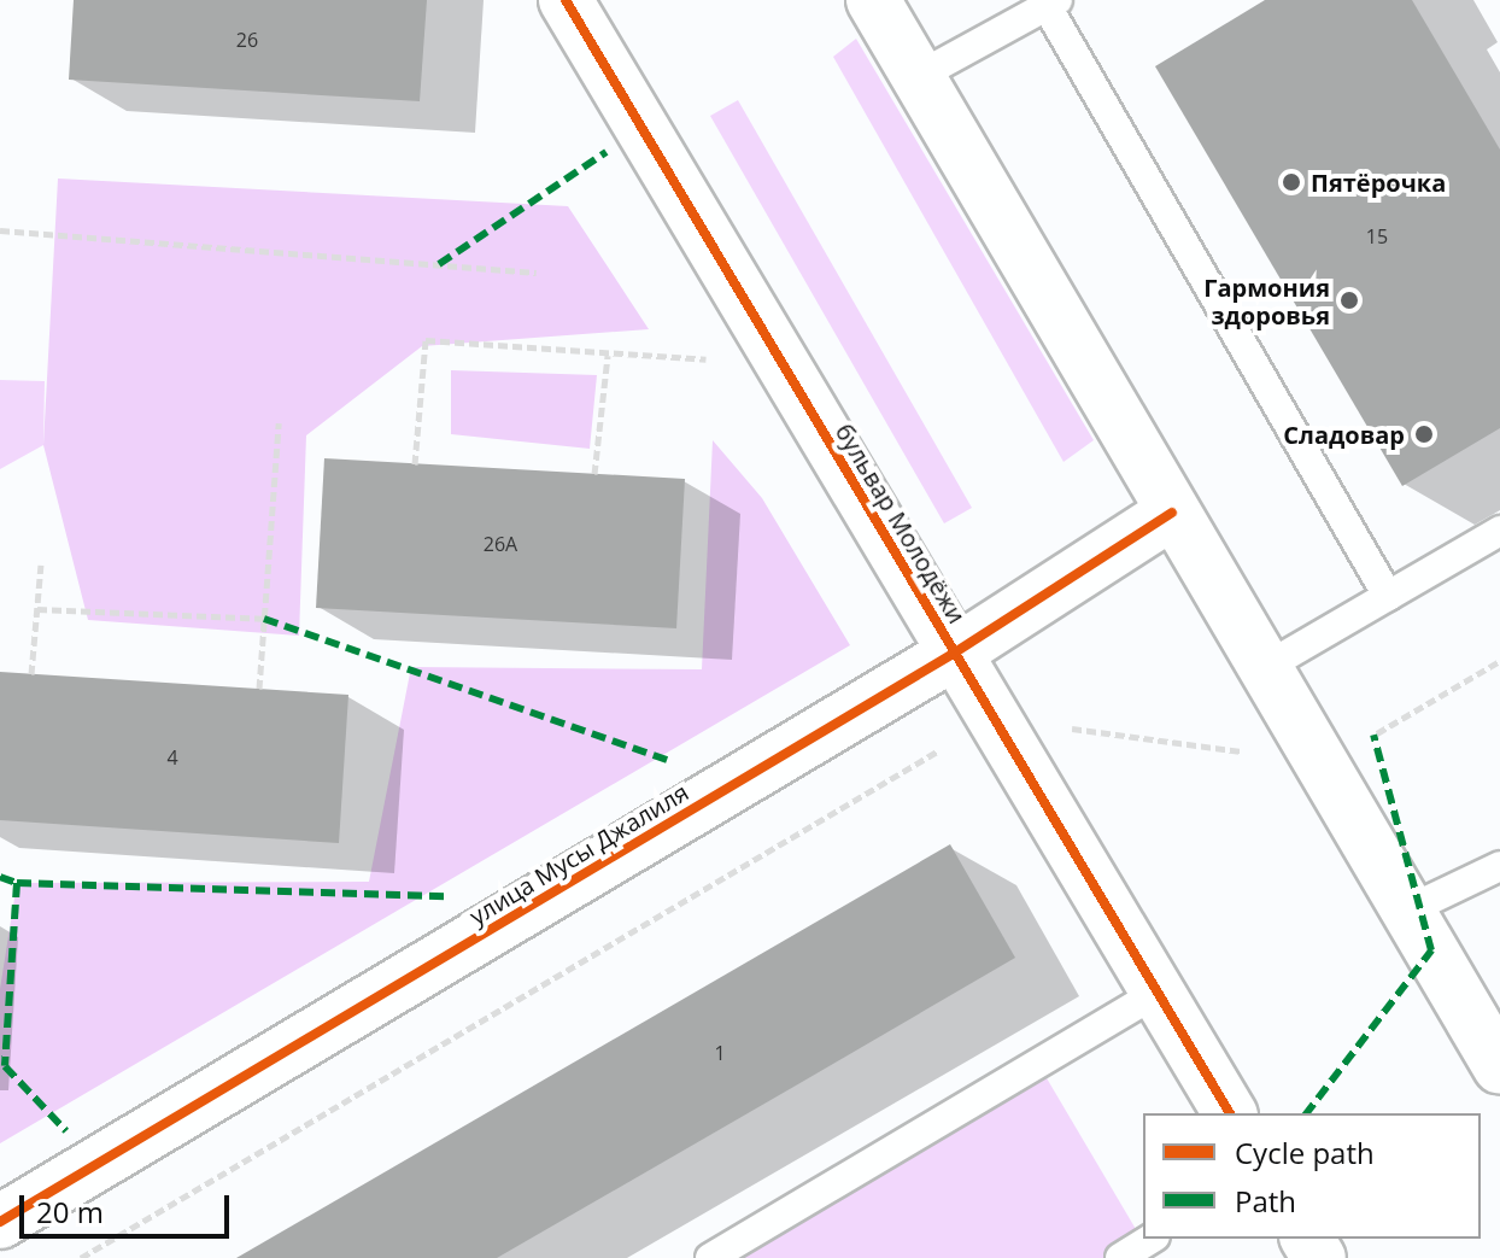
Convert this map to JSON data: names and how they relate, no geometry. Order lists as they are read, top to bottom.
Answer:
{
  "streets": {
    "street": ["бульвар Молодёжи", "улица Мусы Джалиля"]
  },
  "crossings": [
    ["бульвар Молодёжи", "улица Мусы Джалиля"]
  ],
  "places": ["Пятёрочка", "Гармония здоровья", "Сладовар"],
  "house_numbers": [
    "26",
    "15",
    "26А",
    "4",
    "1"
  ],
  "legend": ["Cycle path", "Path"],
  "scale_bar": "20 m"
}
